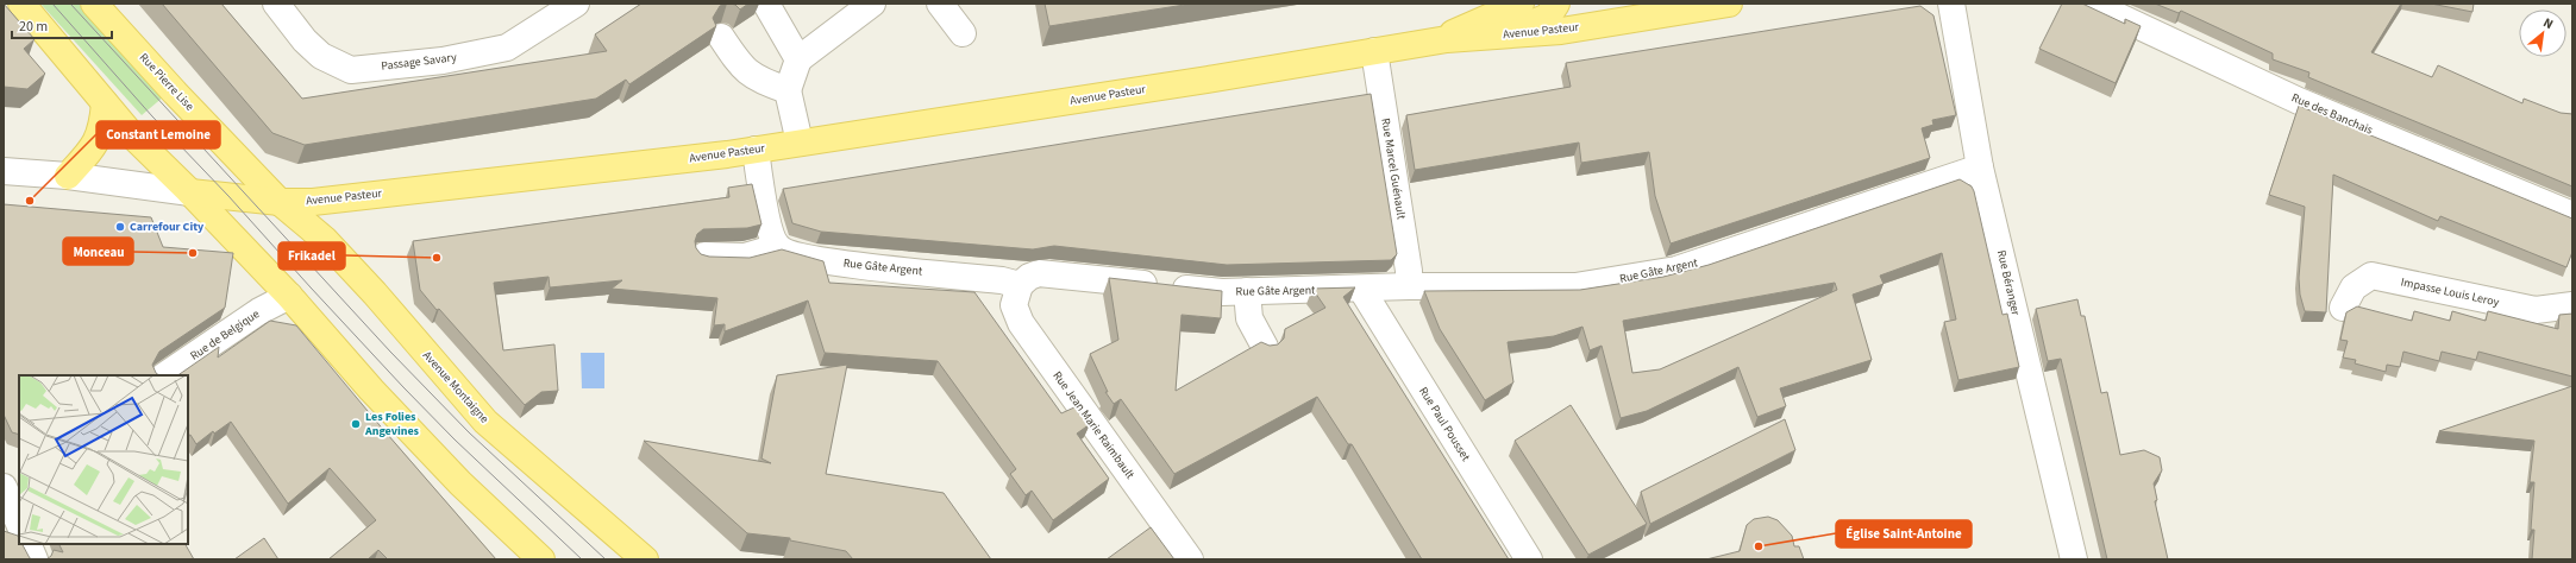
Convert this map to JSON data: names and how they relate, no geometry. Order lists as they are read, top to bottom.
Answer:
{
  "streets": {
    "main road": ["Avenue Pasteur", "Rue Pierre Lise", "Avenue Montaigne"],
    "street": [
      "Passage Savary",
      "Rue des Banchais",
      "Rue Marcel Guénault",
      "Rue Gâte Argent",
      "Rue Béranger",
      "Impasse Louis Leroy",
      "Rue de Belgique",
      "Rue Paul Pousset",
      "Rue Jean Marie Raimbault"
    ]
  },
  "crossings": [
    ["Avenue Pasteur", "Rue Pierre Lise"],
    ["Avenue Pasteur", "Rue Marcel Guénault"],
    ["Avenue Pasteur", "Avenue Montaigne"],
    ["Rue Pierre Lise", "Avenue Montaigne"],
    ["Rue Marcel Guénault", "Rue Gâte Argent"],
    ["Rue Gâte Argent", "Rue Béranger"],
    ["Rue Gâte Argent", "Rue Paul Pousset"],
    ["Rue Gâte Argent", "Rue Jean Marie Raimbault"]
  ],
  "places": [
    "Constant Lemoine",
    "Carrefour City",
    "Monceau",
    "Frikadel",
    "Les Folies Angevines",
    "Église Saint-Antoine"
  ],
  "scale_bar": "20 m",
  "north": "top right"
}
